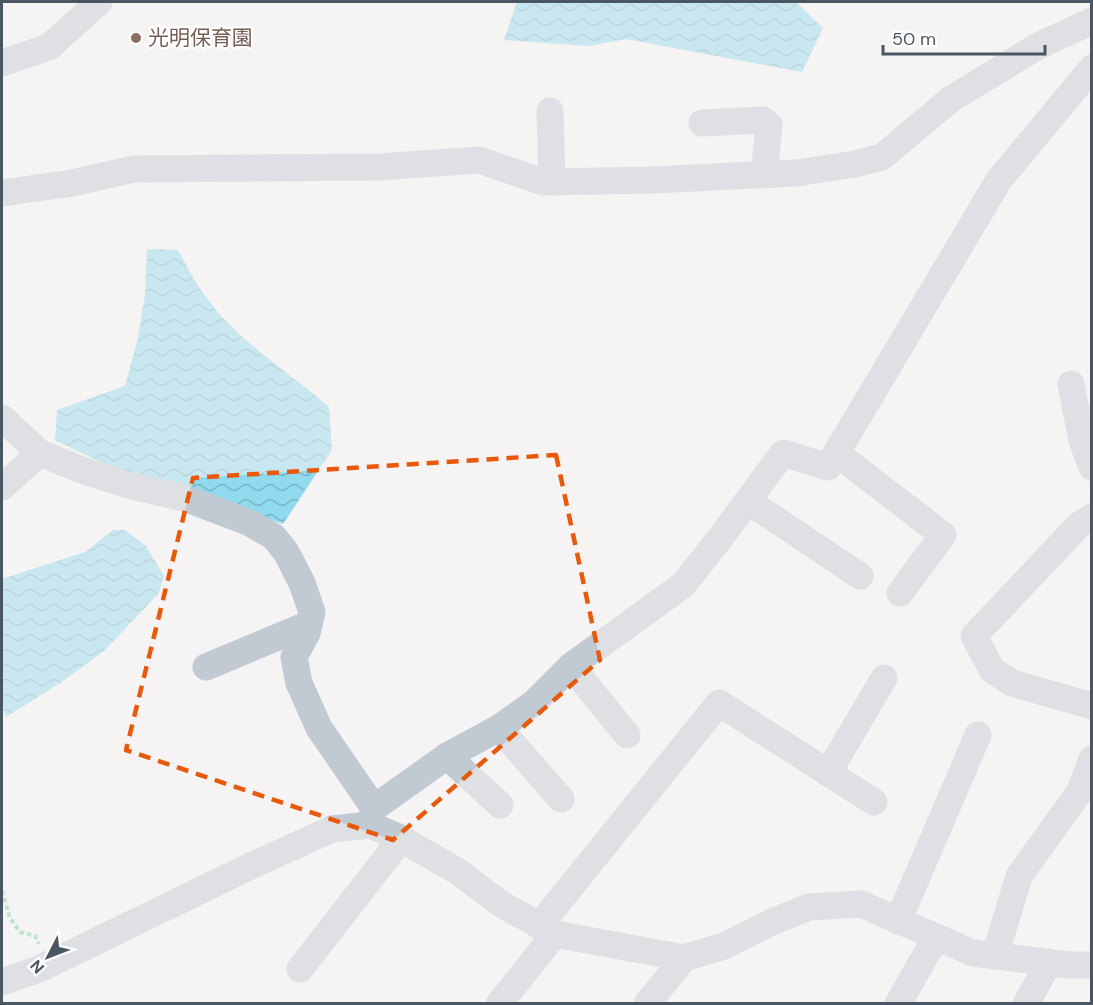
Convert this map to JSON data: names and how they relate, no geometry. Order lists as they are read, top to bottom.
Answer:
{
  "places": ["光明保育園"],
  "scale_bar": "50 m",
  "north": "bottom left"
}
